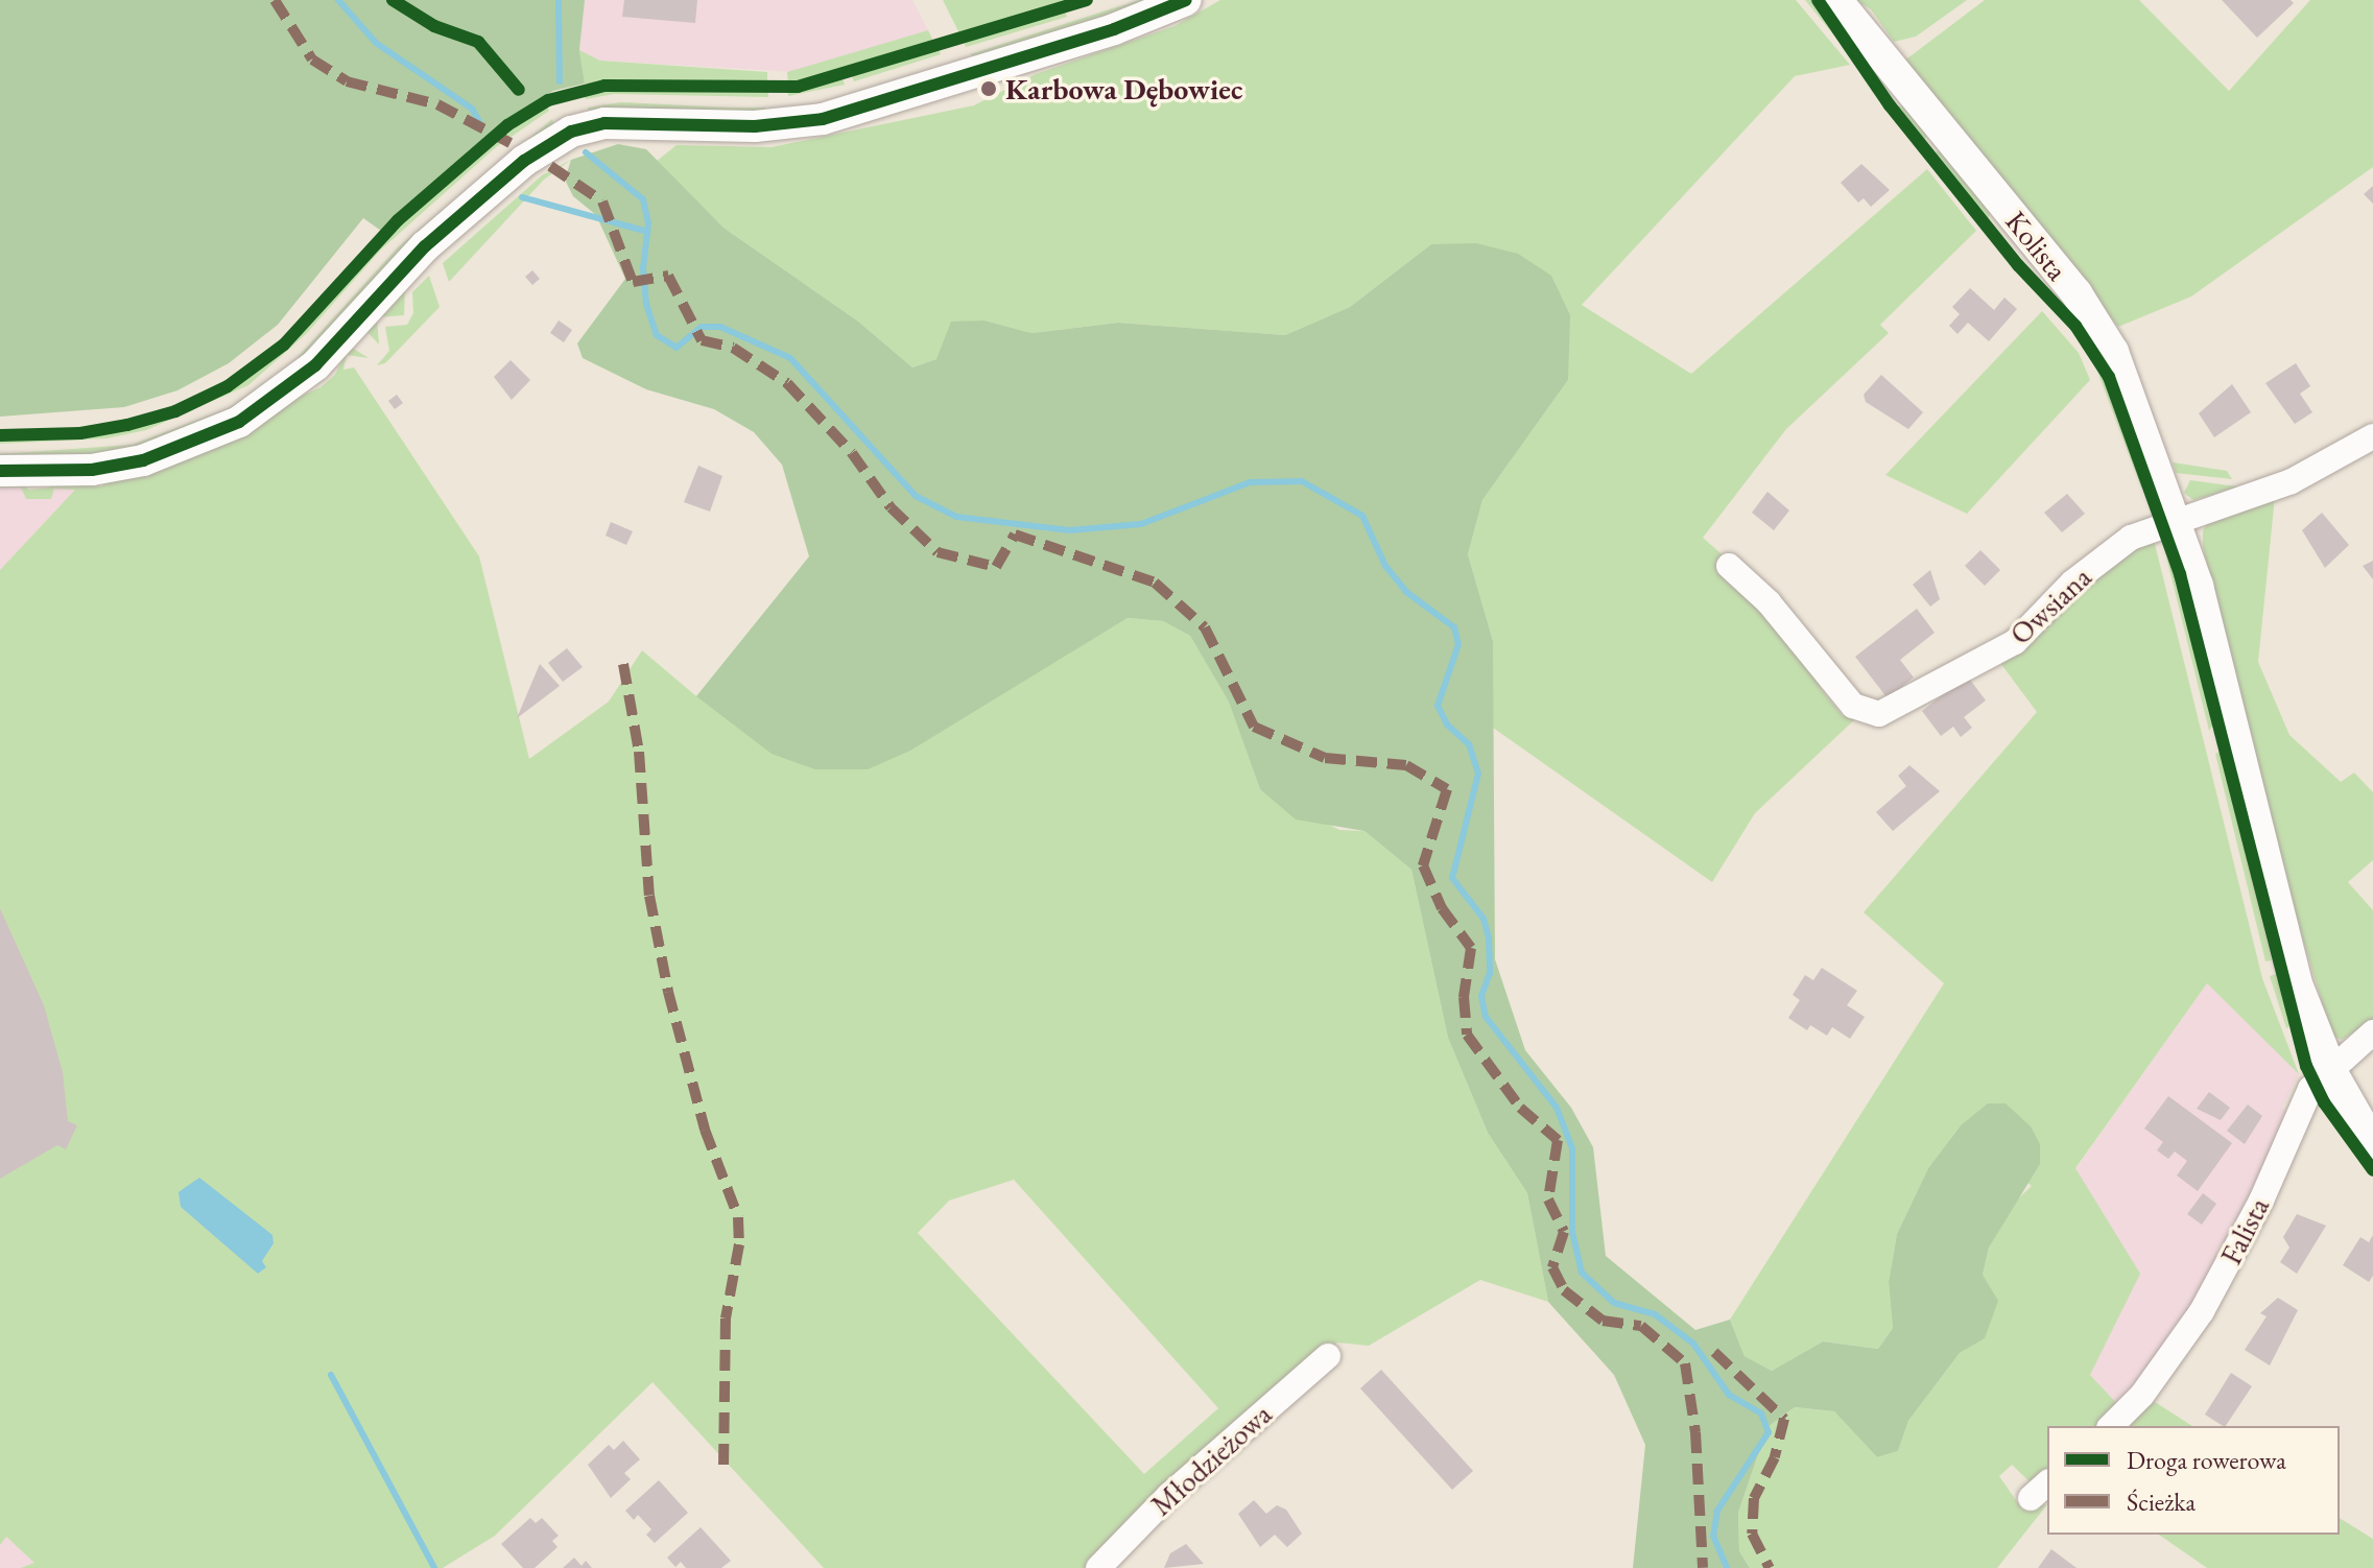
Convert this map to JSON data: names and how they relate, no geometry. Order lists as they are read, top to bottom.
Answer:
{
  "streets": {
    "street": [
      "Kolista",
      "Owsiana",
      "Falista",
      "Młodzieżowa"
    ]
  },
  "crossings": [
    ["Kolista", "Owsiana"],
    ["Kolista", "Falista"]
  ],
  "places": ["Karbowa Dębowiec"],
  "legend": ["Droga rowerowa", "Ścieżka"]
}
